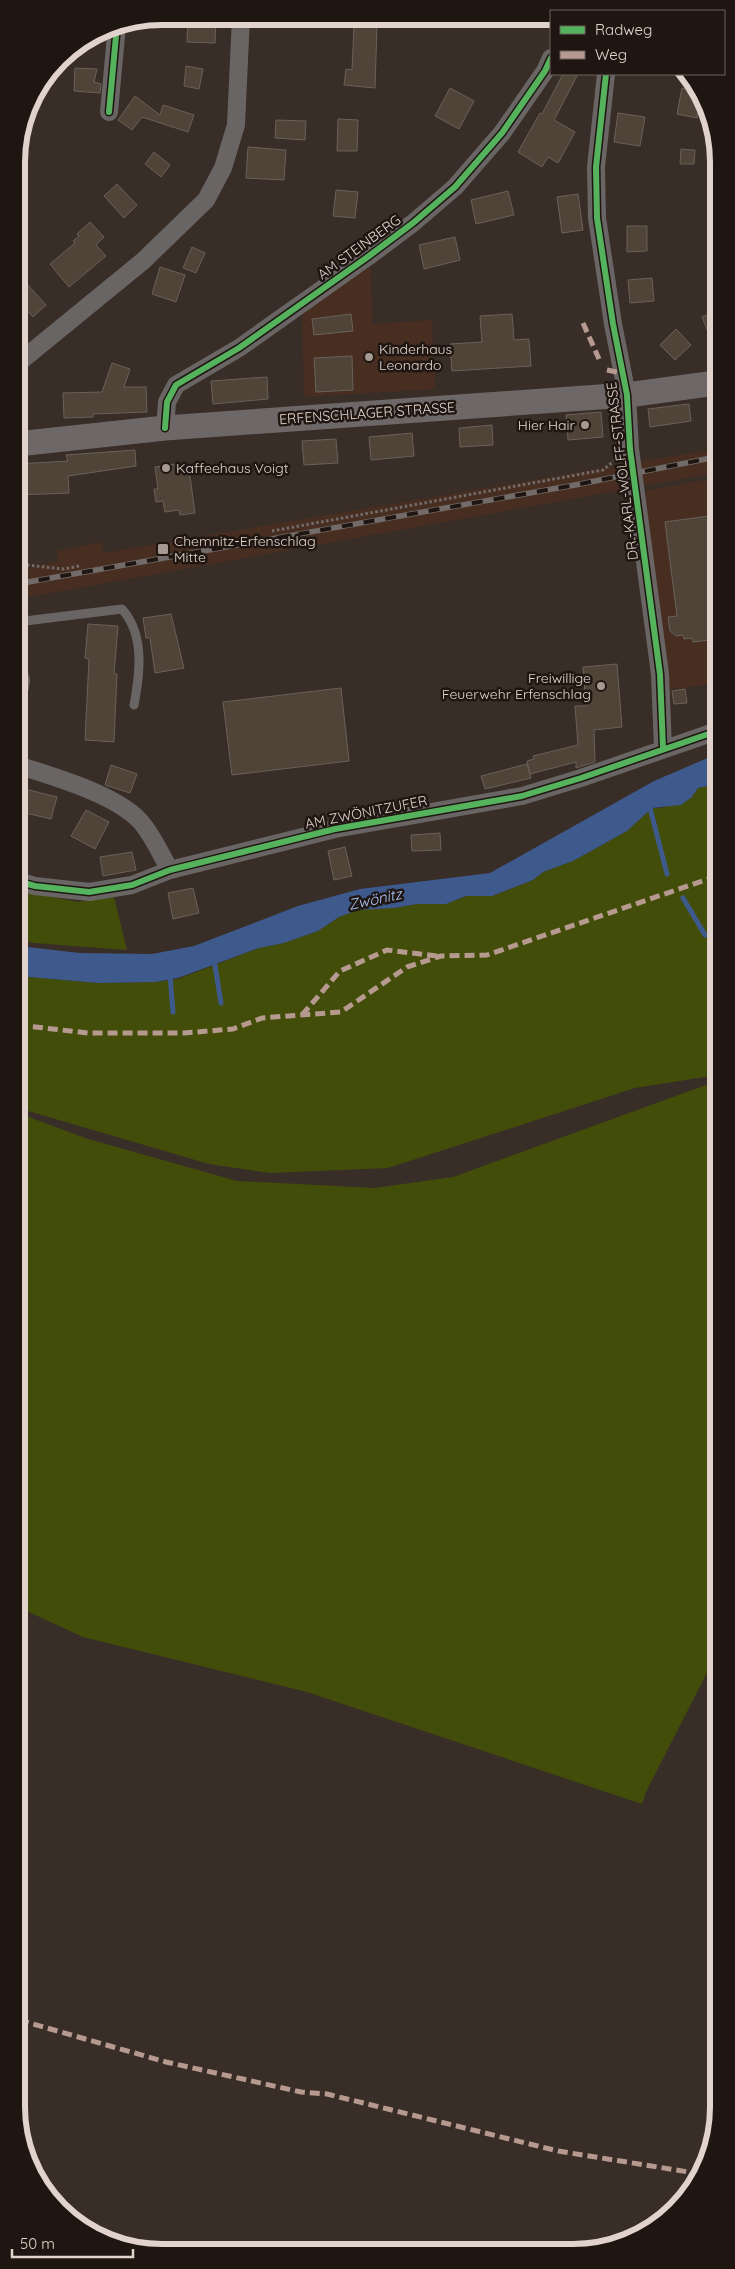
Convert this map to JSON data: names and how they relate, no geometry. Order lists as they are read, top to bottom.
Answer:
{
  "streets": {
    "main road": ["ERFENSCHLAGER STRASSE"],
    "street": ["AM STEINBERG", "DR.-KARL-WOLFF-STRASSE", "AM ZWÖNITZUFER"]
  },
  "crossings": [
    ["AM STEINBERG", "ERFENSCHLAGER STRASSE"],
    ["ERFENSCHLAGER STRASSE", "DR.-KARL-WOLFF-STRASSE"],
    ["DR.-KARL-WOLFF-STRASSE", "AM ZWÖNITZUFER"]
  ],
  "water": ["Zwönitz"],
  "places": {
    "other": [
      "Kinderhaus Leonardo",
      "Hier Hair",
      "Kaffeehaus Voigt",
      "Freiwillige Feuerwehr Erfenschlag"
    ],
    "transit": ["Chemnitz-Erfenschlag Mitte"]
  },
  "legend": ["Radweg", "Weg"],
  "scale_bar": "50 m"
}
